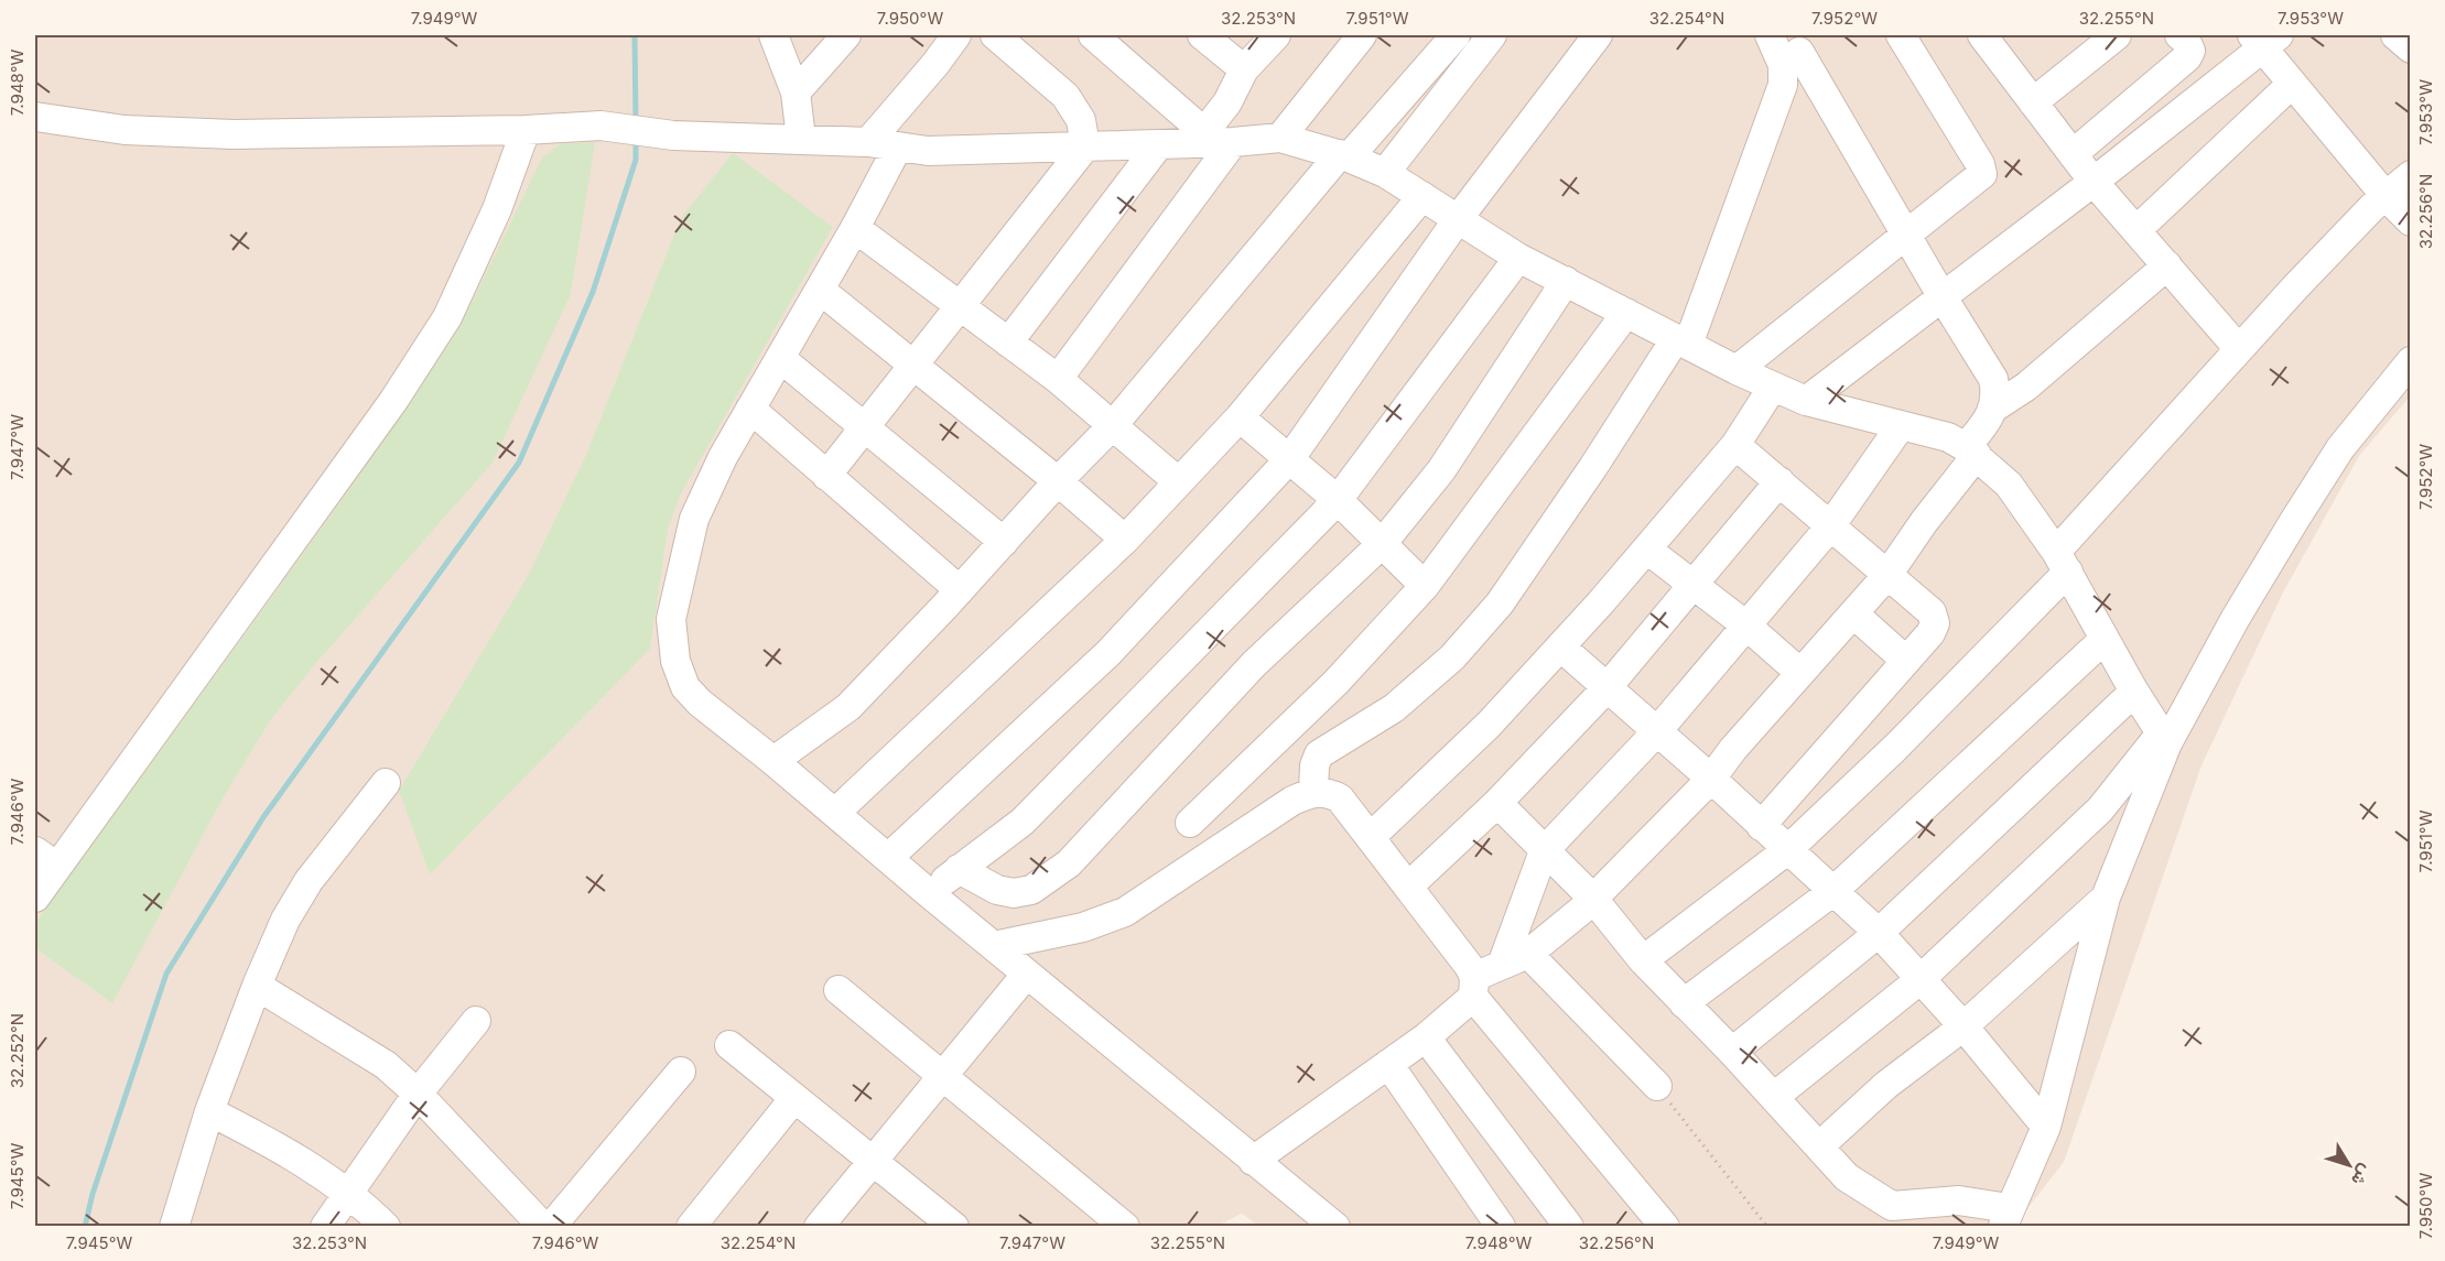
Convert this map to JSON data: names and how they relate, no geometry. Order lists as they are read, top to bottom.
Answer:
{
  "north": "bottom right",
  "coordinates": [
    "7.949°W",
    "7.950°W",
    "32.253°N",
    "7.951°W",
    "32.254°N",
    "7.952°W",
    "32.255°N",
    "7.953°W",
    "7.948°W",
    "32.256°N",
    "7.947°W",
    "7.946°W",
    "32.252°N",
    "7.945°W"
  ]
}
